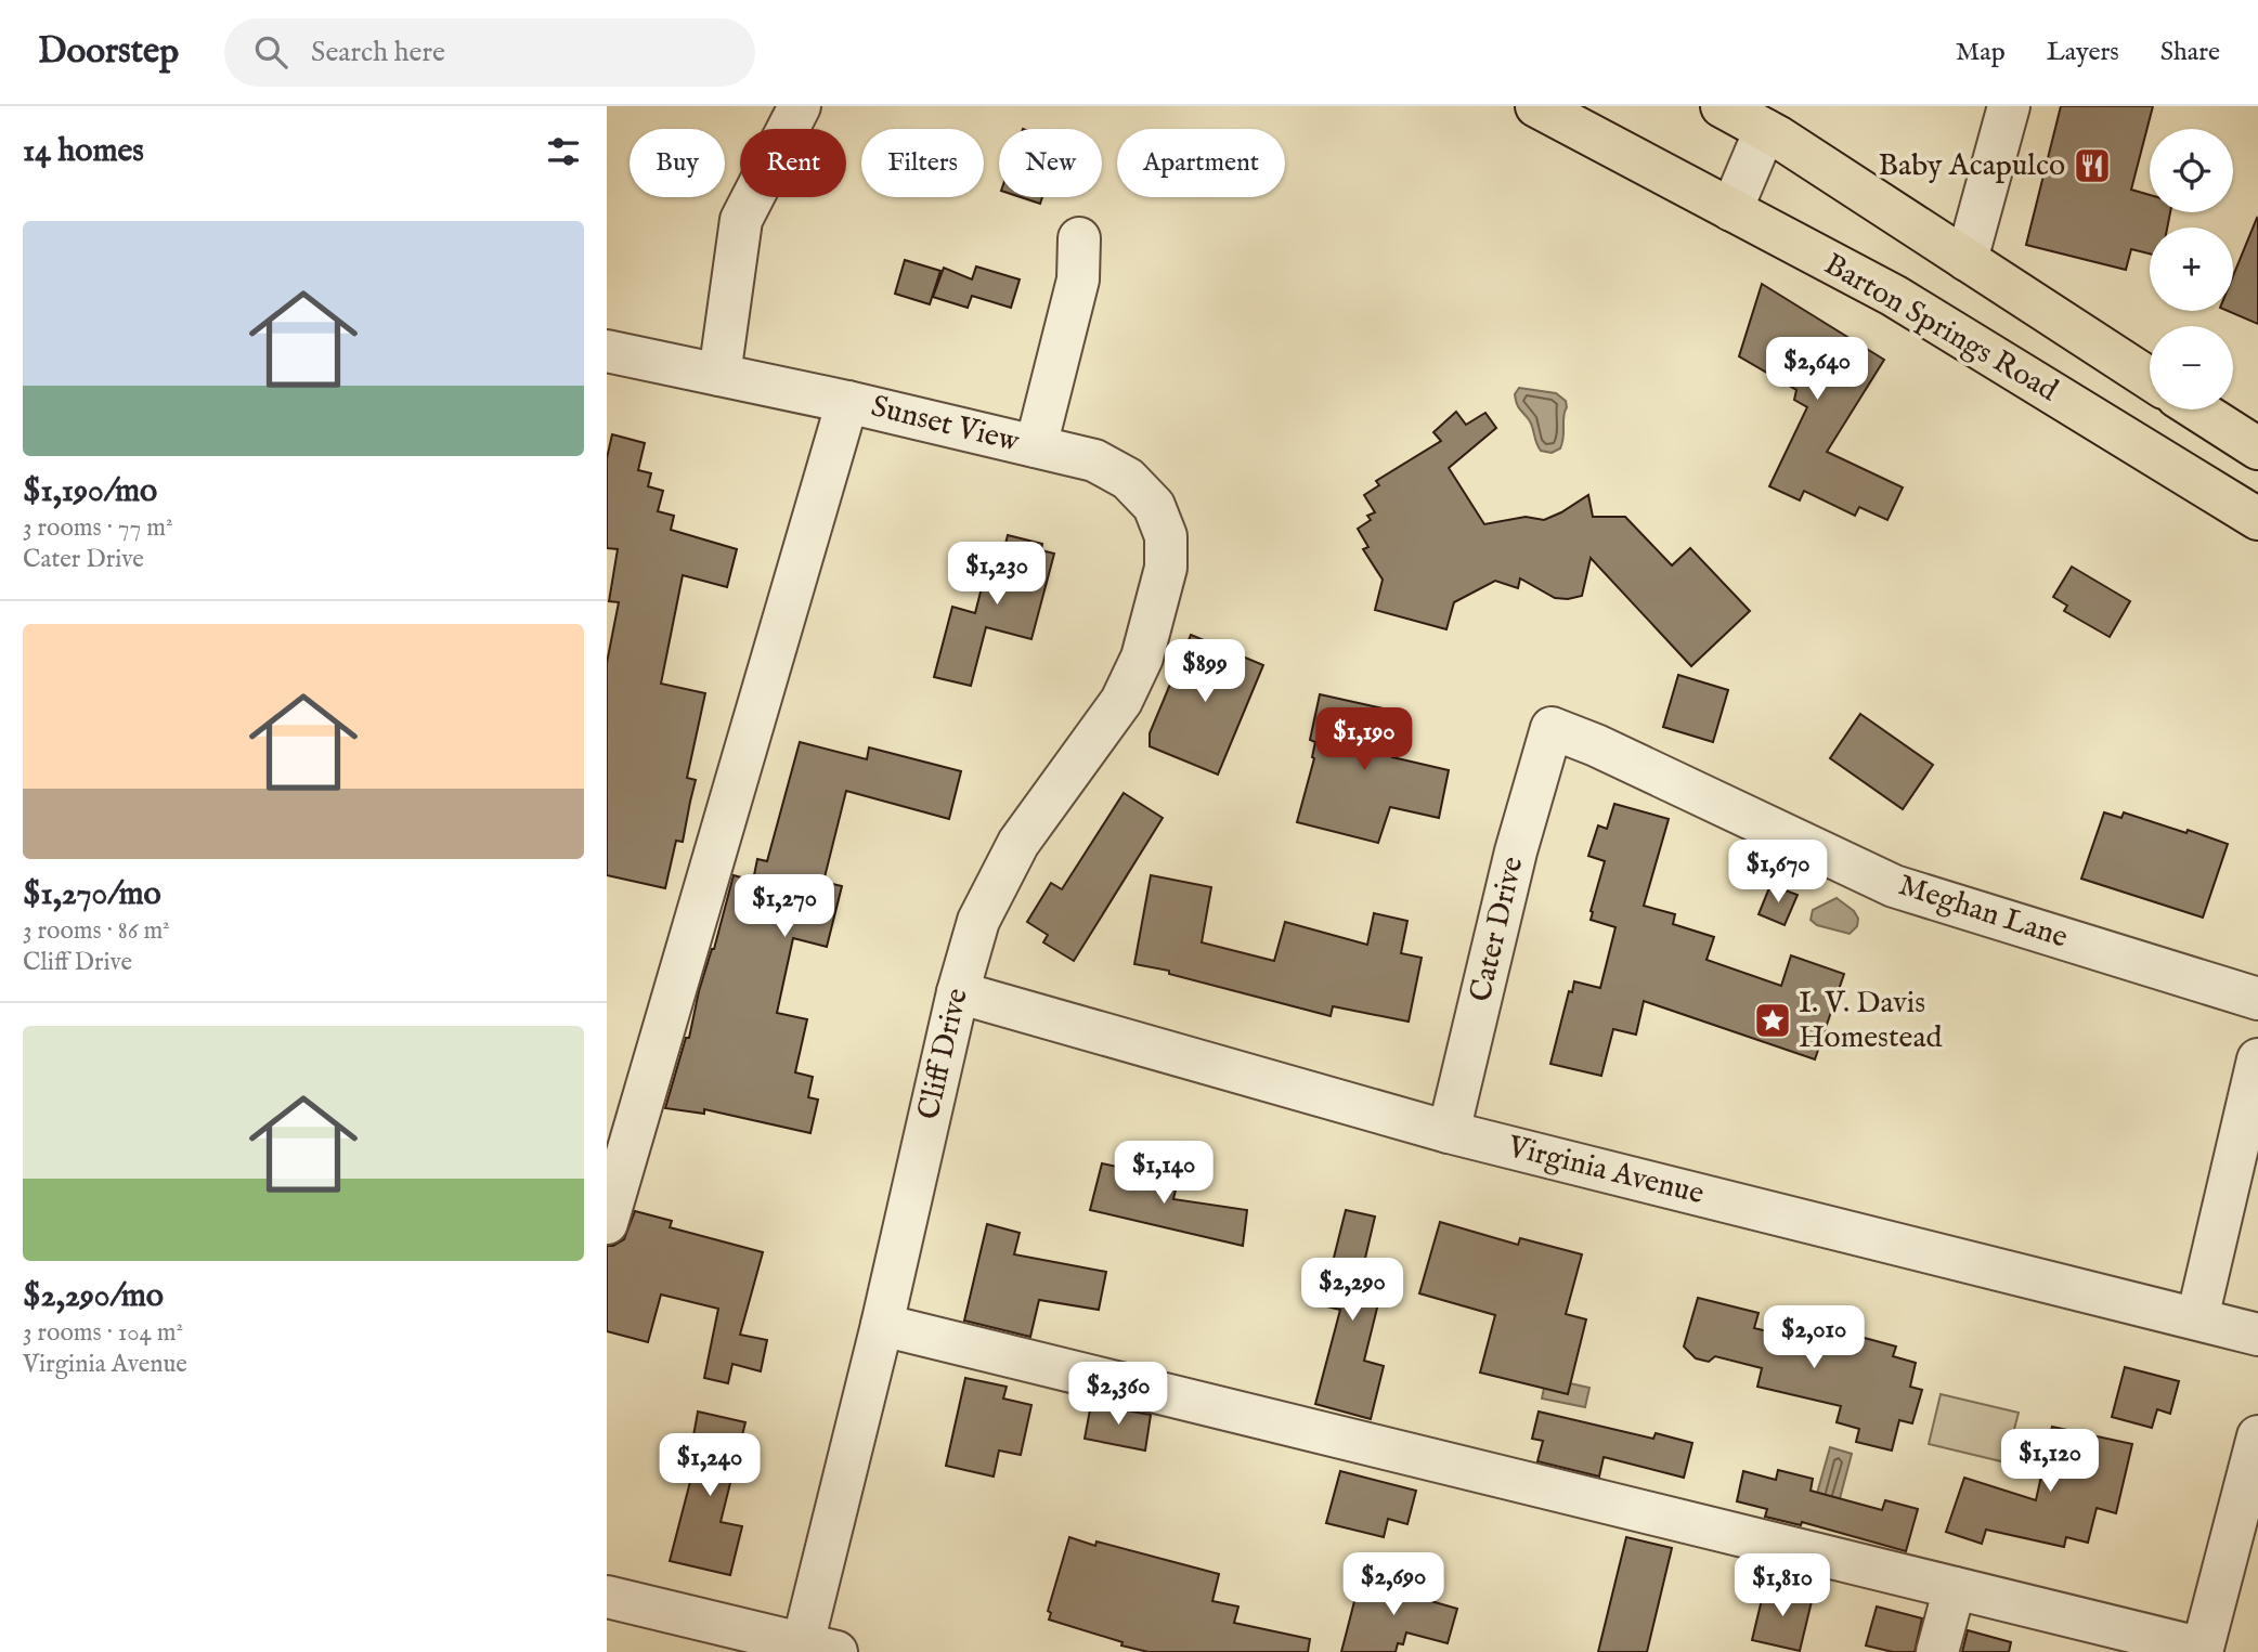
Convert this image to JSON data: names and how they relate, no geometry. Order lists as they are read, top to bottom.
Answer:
{
  "streets": {
    "main road": ["Barton Springs Road"],
    "street": [
      "Sunset View",
      "Meghan Lane",
      "Cater Drive",
      "Cliff Drive",
      "Virginia Avenue"
    ]
  },
  "crossings": [
    ["Sunset View", "Cliff Drive"],
    ["Meghan Lane", "Cater Drive"],
    ["Cater Drive", "Virginia Avenue"],
    ["Cliff Drive", "Virginia Avenue"]
  ],
  "places": {
    "restaurant": ["Baby Acapulco"],
    "place": ["I. V. Davis Homestead"]
  },
  "page": {
    "header": "Doorstep",
    "search": "Search here",
    "nav": ["Map", "Layers", "Share"],
    "heading": "14 homes",
    "map_buttons": ["+", "−"],
    "chip": [
      "Buy",
      "Rent",
      "Filters",
      "New",
      "Apartment"
    ],
    "list": [
      {
        "name": "$1,190/mo",
        "note": "3 rooms · 77 m² · Cater Drive"
      },
      {
        "name": "$1,270/mo",
        "note": "3 rooms · 86 m² · Cliff Drive"
      },
      {
        "name": "$2,290/mo",
        "note": "3 rooms · 104 m² · Virginia Avenue"
      }
    ],
    "price": [
      "$2,640",
      "$1,230",
      "$899",
      "$1,190",
      "$1,670",
      "$1,270",
      "$1,140",
      "$2,290",
      "$2,010",
      "$2,360",
      "$1,120",
      "$1,240",
      "$2,690",
      "$1,810"
    ]
  }
}
